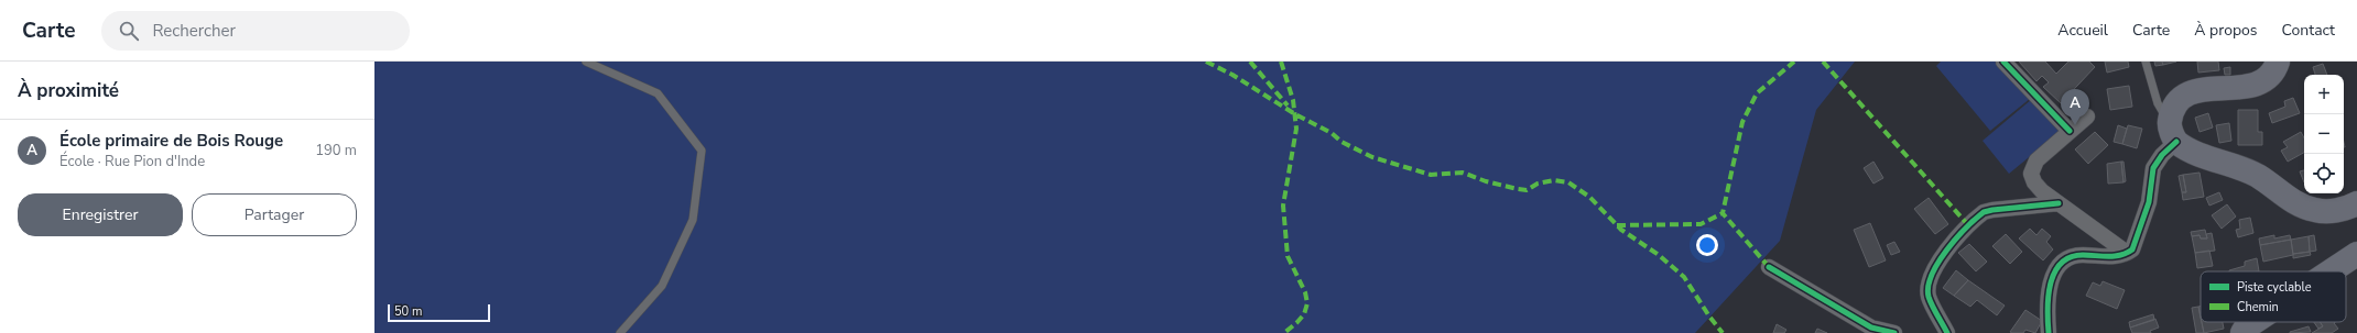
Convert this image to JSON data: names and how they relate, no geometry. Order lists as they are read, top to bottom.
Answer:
{
  "legend": ["Piste cyclable", "Chemin"],
  "scale_bar": "50 m",
  "page": {
    "header": "Carte",
    "search": "Rechercher",
    "nav": [
      "Accueil",
      "Carte",
      "À propos",
      "Contact"
    ],
    "heading": "À proximité",
    "map_buttons": ["+", "−"],
    "pins": "A",
    "list": [
      {
        "mark": "A",
        "name": "École primaire de Bois Rouge",
        "note": "École · Rue Pion d'Inde",
        "value": "190 m"
      }
    ],
    "buttons": ["Enregistrer", "Partager"],
    "scale": "50 m"
  }
}
